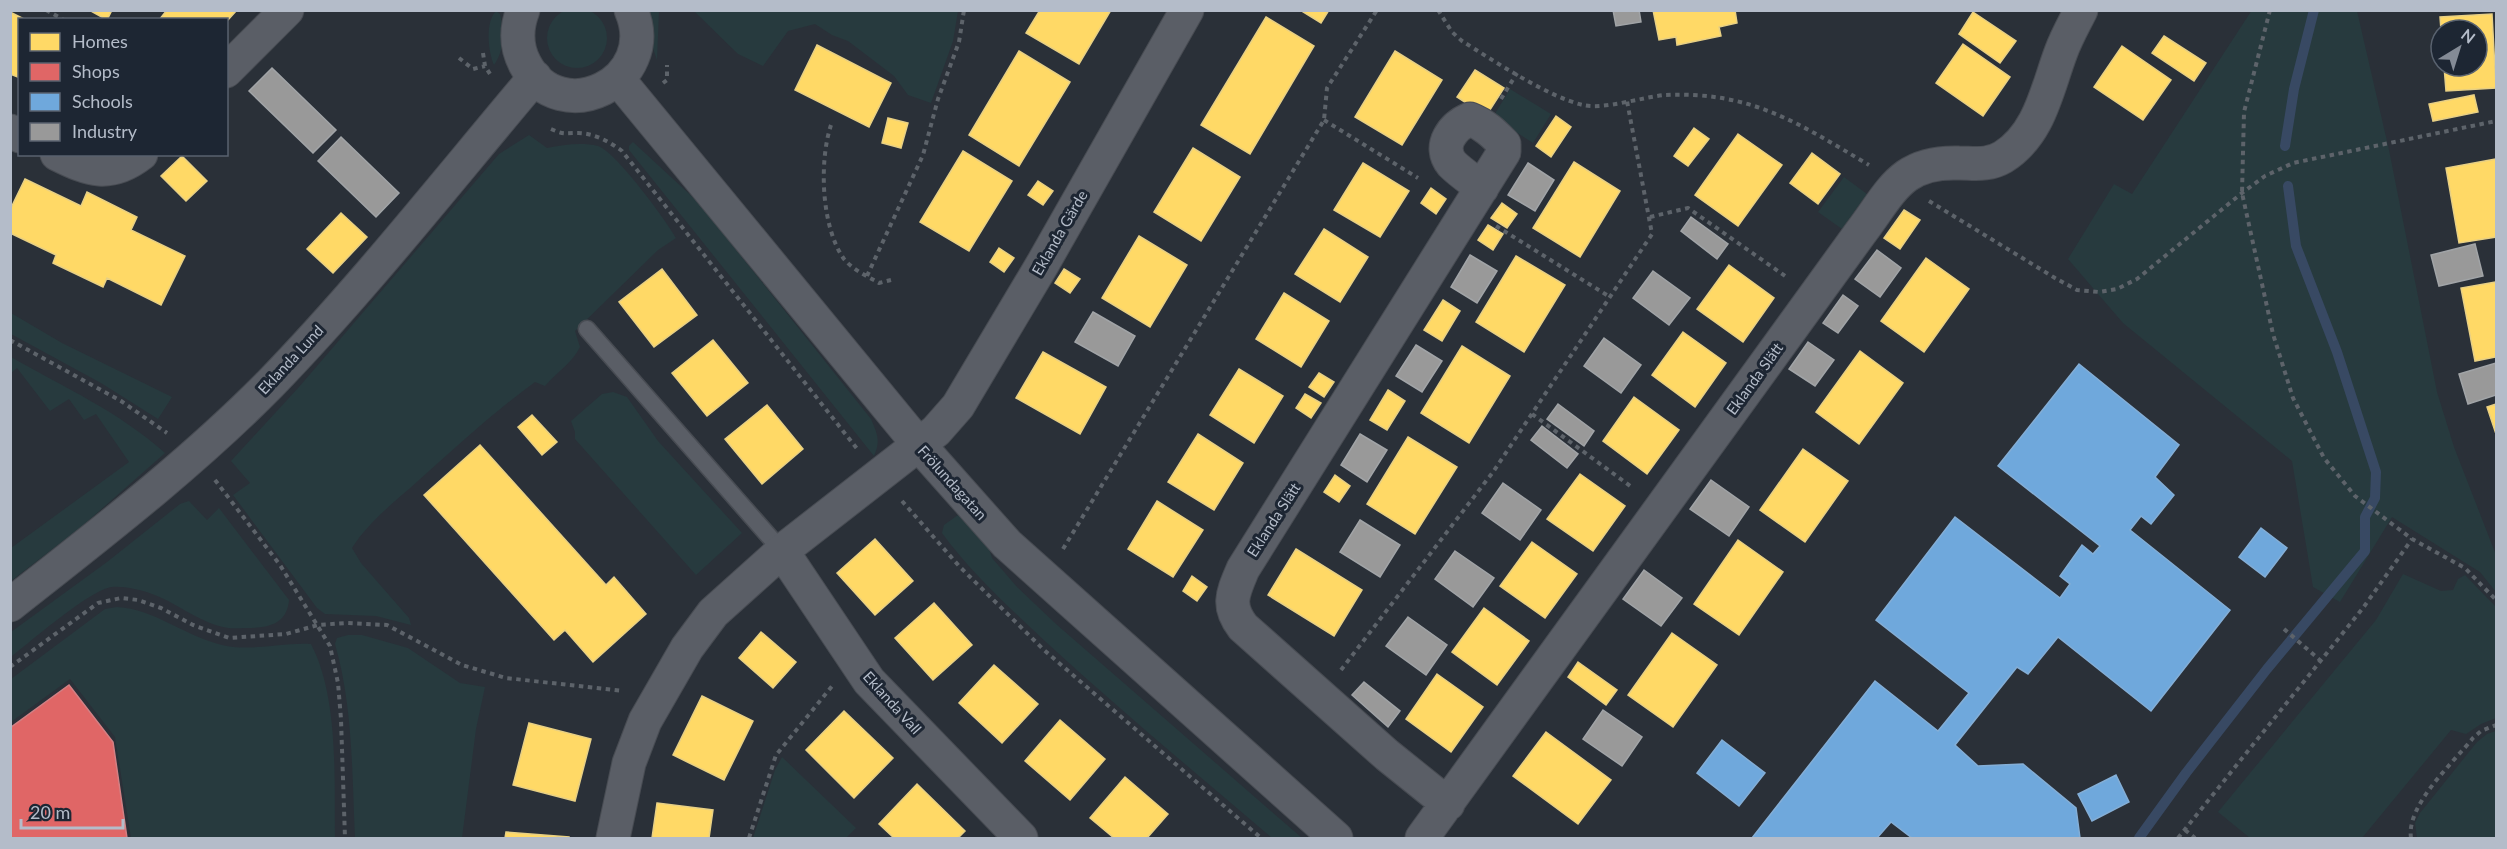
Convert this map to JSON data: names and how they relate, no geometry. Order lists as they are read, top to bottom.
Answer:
{
  "streets": {
    "street": [
      "Eklanda Gärde",
      "Eklanda Lund",
      "Eklanda Slätt",
      "Frölundagatan",
      "Eklanda Vall"
    ]
  },
  "crossings": [
    ["Eklanda Gärde", "Frölundagatan"]
  ],
  "legend": [
    "Homes",
    "Shops",
    "Schools",
    "Industry"
  ],
  "scale_bar": "20 m",
  "north": "top right"
}
